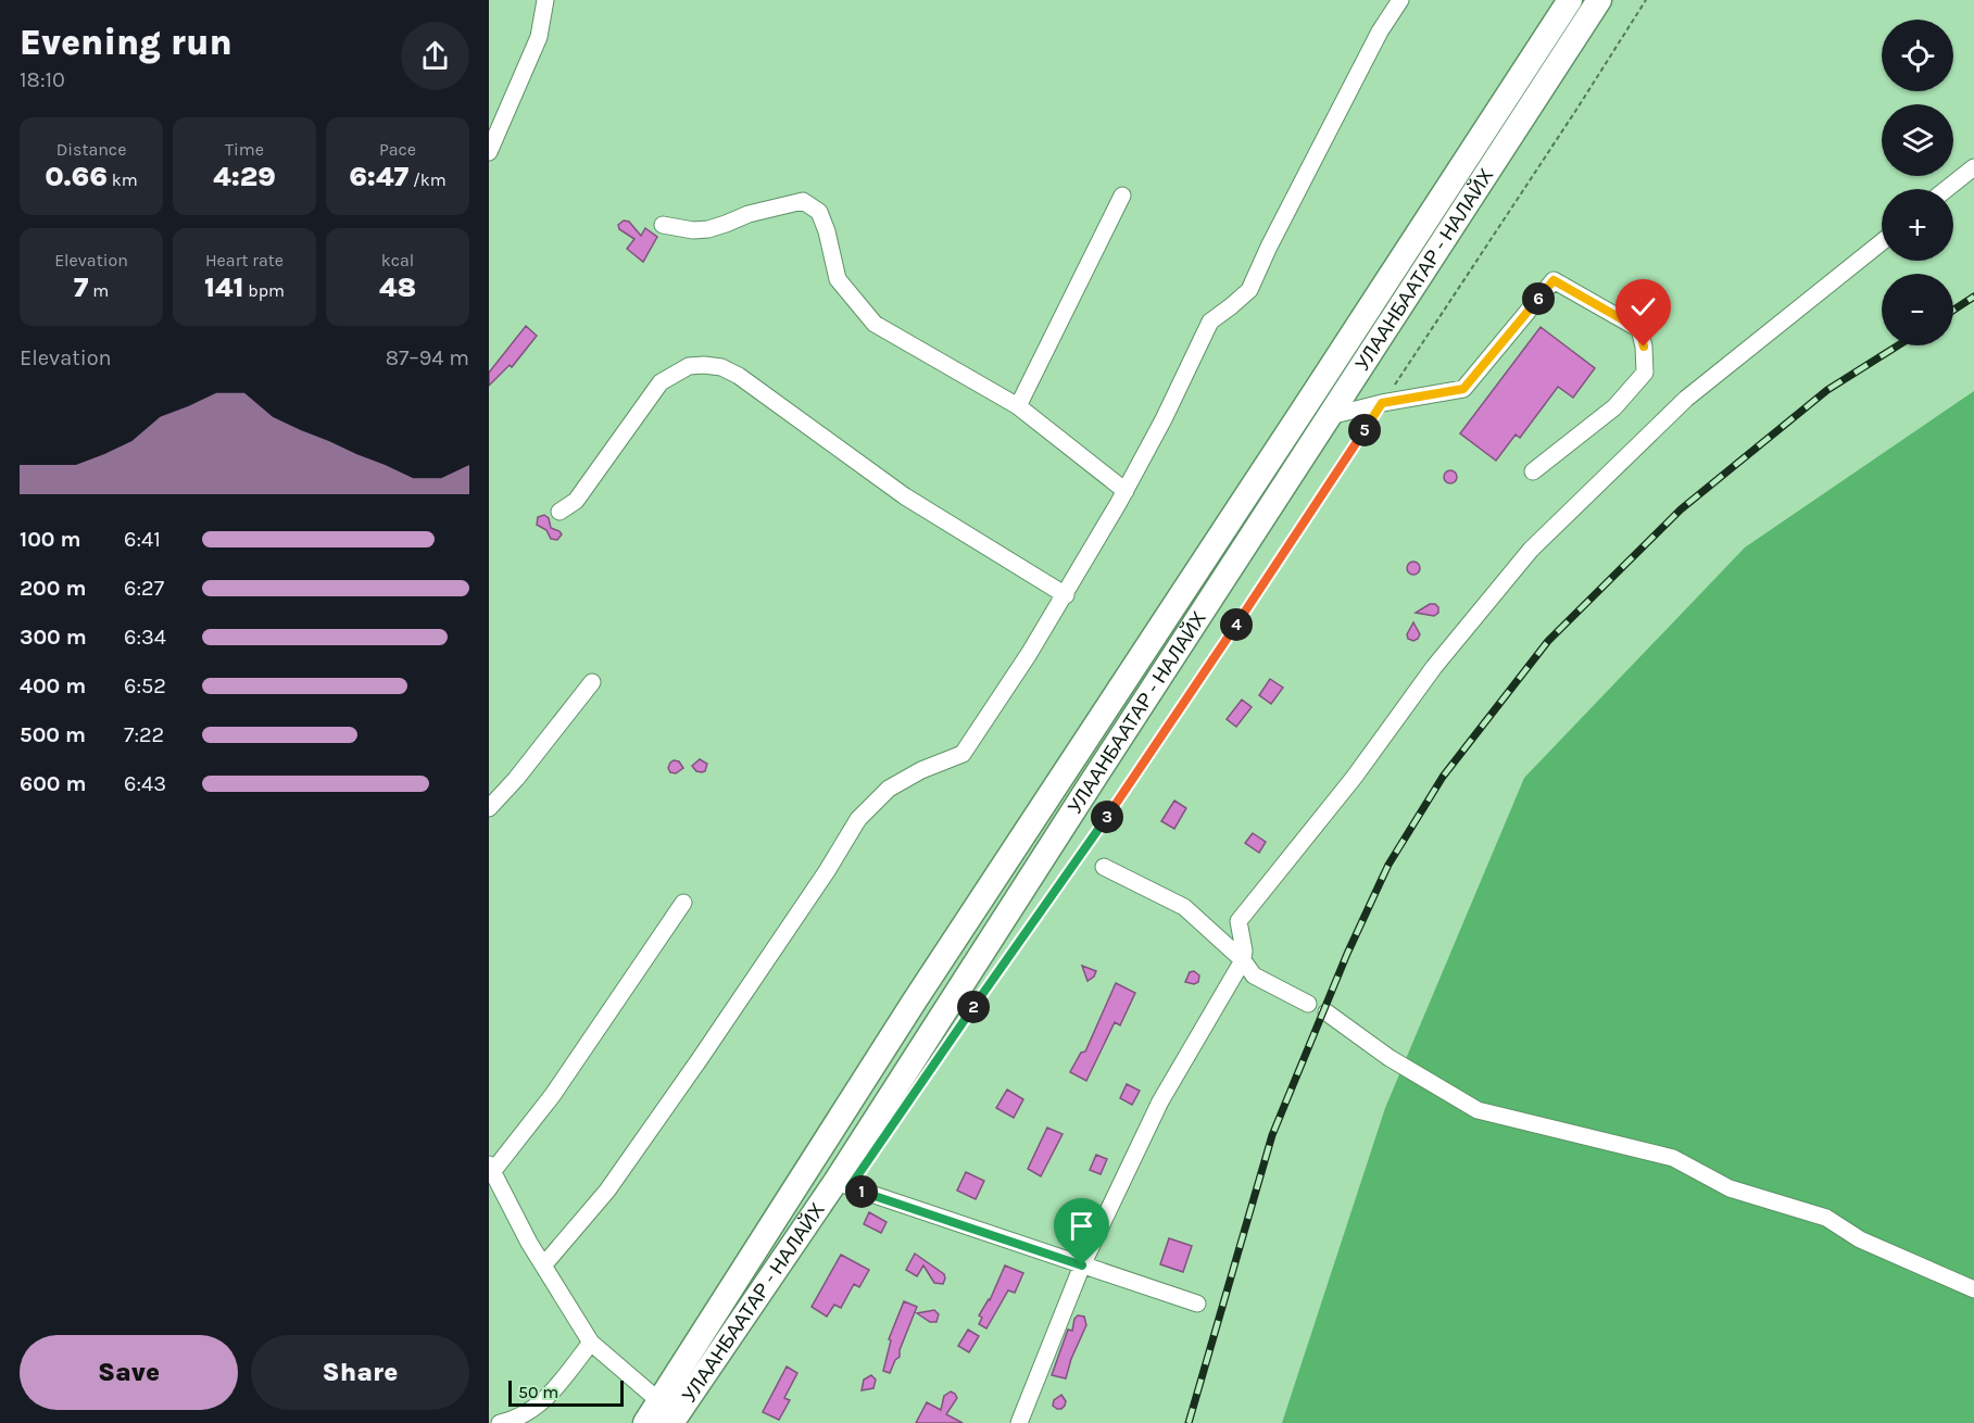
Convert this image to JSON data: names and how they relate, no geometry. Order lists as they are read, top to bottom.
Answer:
{
  "streets": {
    "highway": ["УЛААНБААТАР - НАЛАЙХ"]
  },
  "scale_bar": "50 m",
  "page": {
    "heading": ["Evening run", "18:10"],
    "map_buttons": ["+", "−"],
    "stats": [
      ["Distance", "0.66 km"],
      ["Time", "4:29"],
      ["Pace", "6:47 /km"],
      ["Elevation", "7 m"],
      ["Heart rate", "141 bpm"],
      ["kcal", "48"]
    ],
    "pins": [
      "6",
      "5",
      "4",
      "3",
      "2",
      "1"
    ],
    "chart": ["Elevation", "87–94 m"],
    "list": [
      {
        "name": "100 m",
        "note": "6:41"
      },
      {
        "name": "200 m",
        "note": "6:27"
      },
      {
        "name": "300 m",
        "note": "6:34"
      },
      {
        "name": "400 m",
        "note": "6:52"
      },
      {
        "name": "500 m",
        "note": "7:22"
      },
      {
        "name": "600 m",
        "note": "6:43"
      }
    ],
    "buttons": ["Save", "Share"],
    "scale": "50 m"
  }
}
